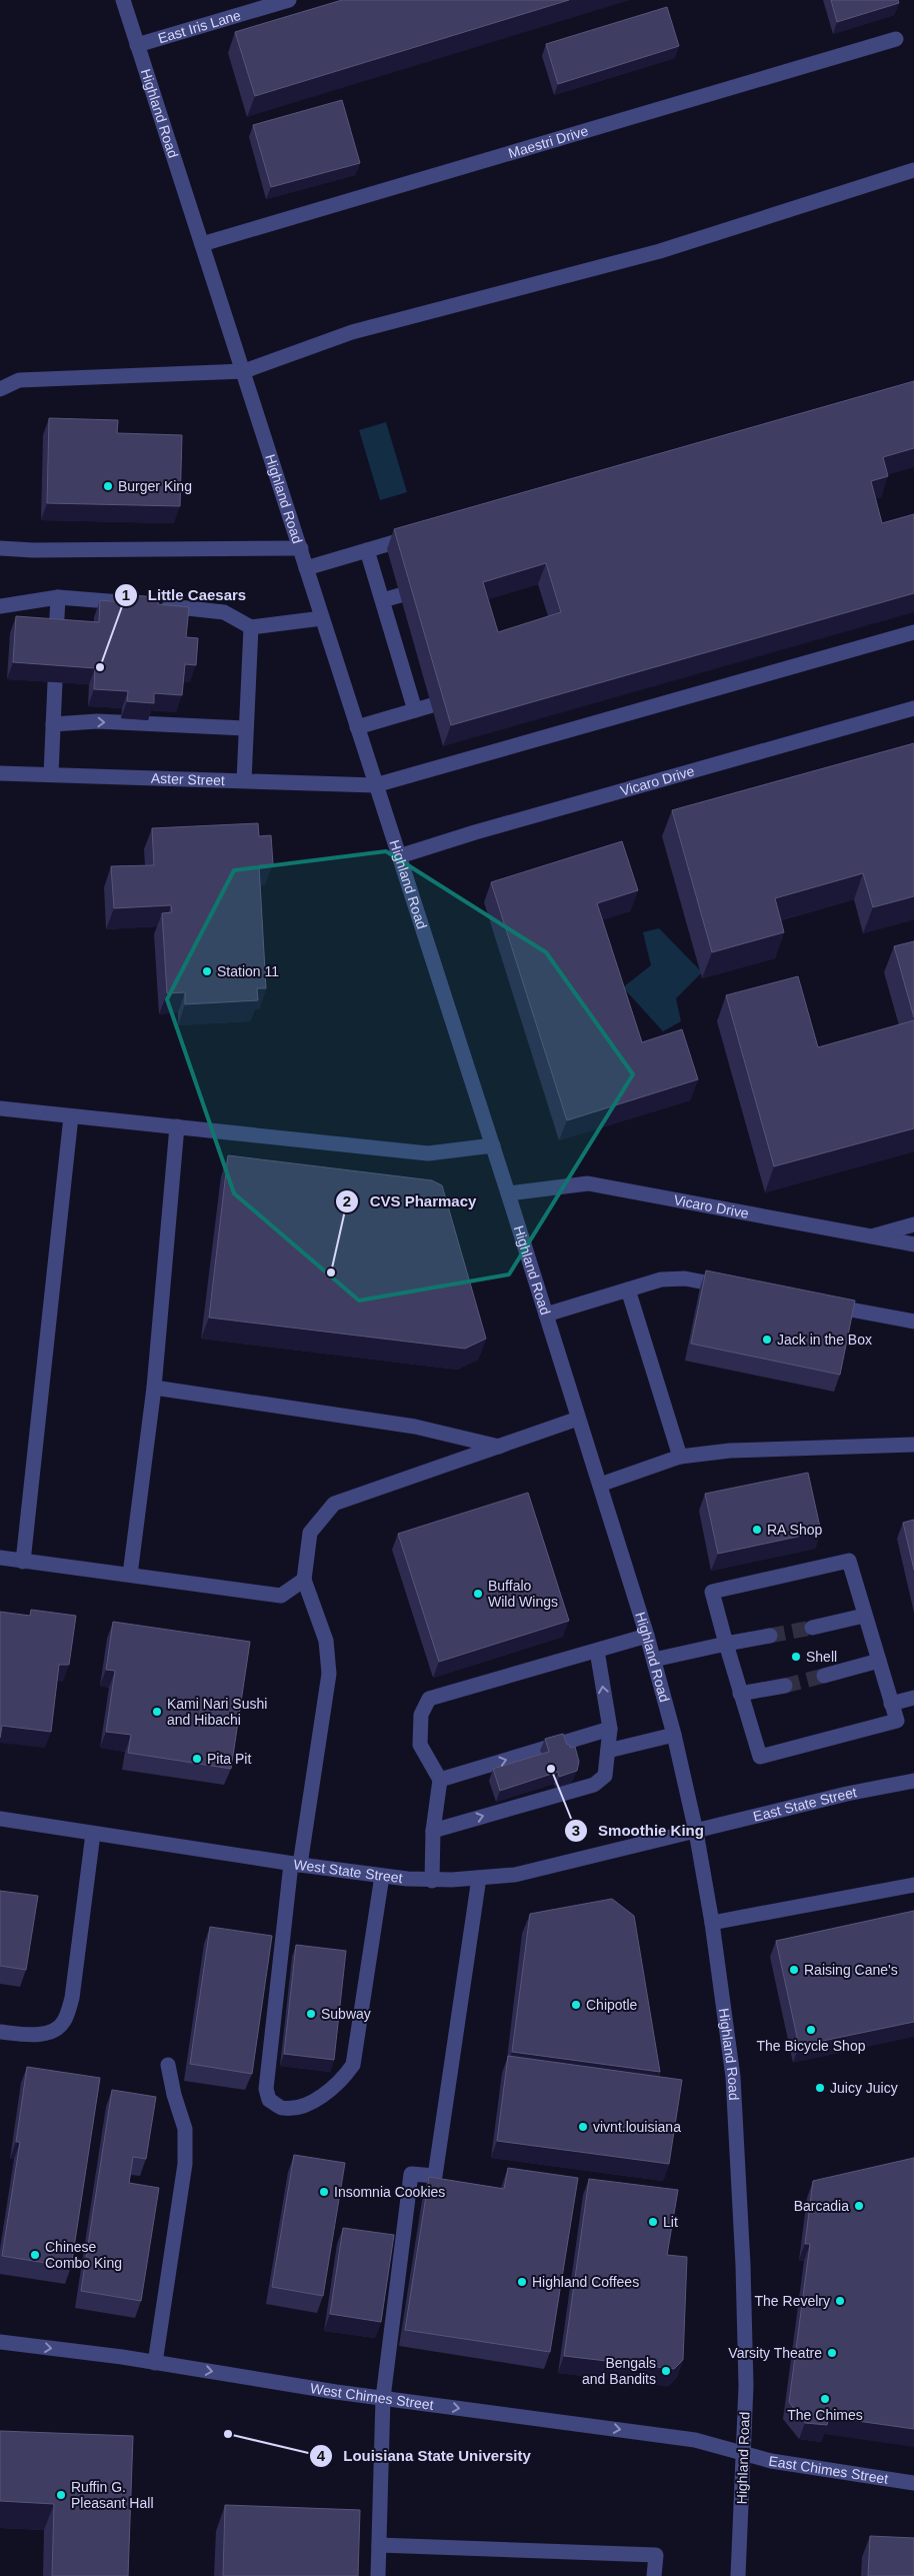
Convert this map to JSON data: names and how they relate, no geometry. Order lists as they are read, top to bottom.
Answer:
{
  "streets": {
    "street": [
      "East Iris Lane",
      "Highland Road",
      "Maestri Drive",
      "Aster Street",
      "Vicaro Drive",
      "East State Street",
      "West State Street",
      "West Chimes Street",
      "East Chimes Street"
    ]
  },
  "crossings": [
    ["East Iris Lane", "Highland Road"],
    ["Highland Road", "Maestri Drive"],
    ["Highland Road", "Aster Street"],
    ["Highland Road", "Vicaro Drive"],
    ["Highland Road", "East State Street"],
    ["Highland Road", "West State Street"],
    ["Highland Road", "West Chimes Street"],
    ["Highland Road", "East Chimes Street"],
    ["East State Street", "West State Street"],
    ["West Chimes Street", "East Chimes Street"]
  ],
  "one_way": ["West Chimes Street"],
  "places": [
    "Burger King",
    "Little Caesars",
    "Station 11",
    "CVS Pharmacy",
    "Jack in the Box",
    "RA Shop",
    "Buffalo Wild Wings",
    "Shell",
    "Kami Nari Sushi and Hibachi",
    "Pita Pit",
    "Smoothie King",
    "Raising Cane's",
    "Chipotle",
    "Subway",
    "The Bicycle Shop",
    "Juicy Juicy",
    "vivnt.louisiana",
    "Insomnia Cookies",
    "Barcadia",
    "Lit",
    "Chinese Combo King",
    "Highland Coffees",
    "The Revelry",
    "Varsity Theatre",
    "Bengals and Bandits",
    "The Chimes",
    "Louisiana State University",
    "Ruffin G. Pleasant Hall"
  ]
}
